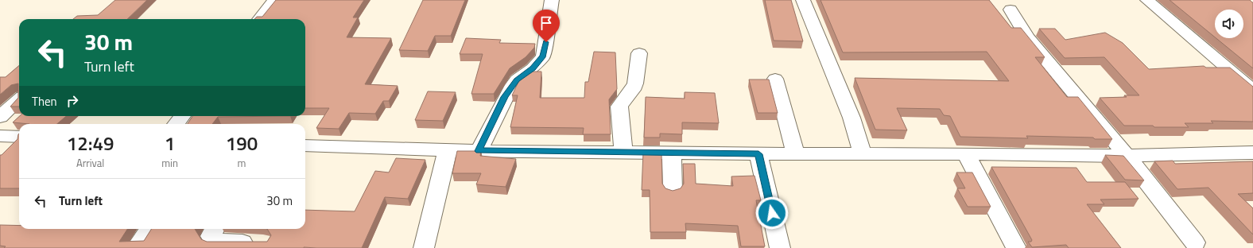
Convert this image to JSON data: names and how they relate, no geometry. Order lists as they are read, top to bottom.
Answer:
{
  "page": {
    "turn": ["30 m", "Turn left"],
    "then": "Then",
    "eta": [
      "12:49",
      "Arrival",
      "1",
      "min",
      "190",
      "m"
    ],
    "list": [
      {
        "name": "Turn left",
        "value": "30 m"
      }
    ]
  }
}
